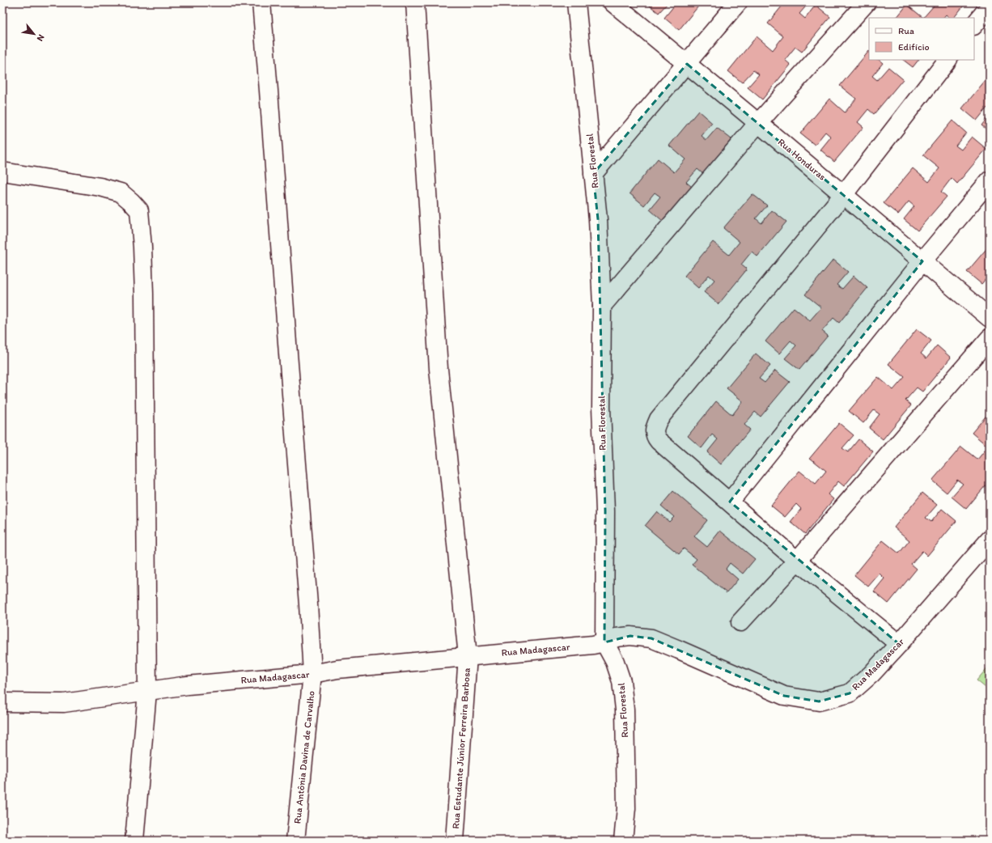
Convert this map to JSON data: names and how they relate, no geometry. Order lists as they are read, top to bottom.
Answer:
{
  "streets": {
    "street": [
      "Rua Honduras",
      "Rua Florestal",
      "Rua Madagascar",
      "Rua Estudante Júnior Ferreira Barbosa",
      "Rua Antônia Davina de Carvalho"
    ]
  },
  "crossings": [
    ["Rua Florestal", "Rua Madagascar"],
    ["Rua Madagascar", "Rua Estudante Júnior Ferreira Barbosa"],
    ["Rua Madagascar", "Rua Antônia Davina de Carvalho"]
  ],
  "legend": ["Rua", "Edifício"],
  "north": "bottom right"
}
